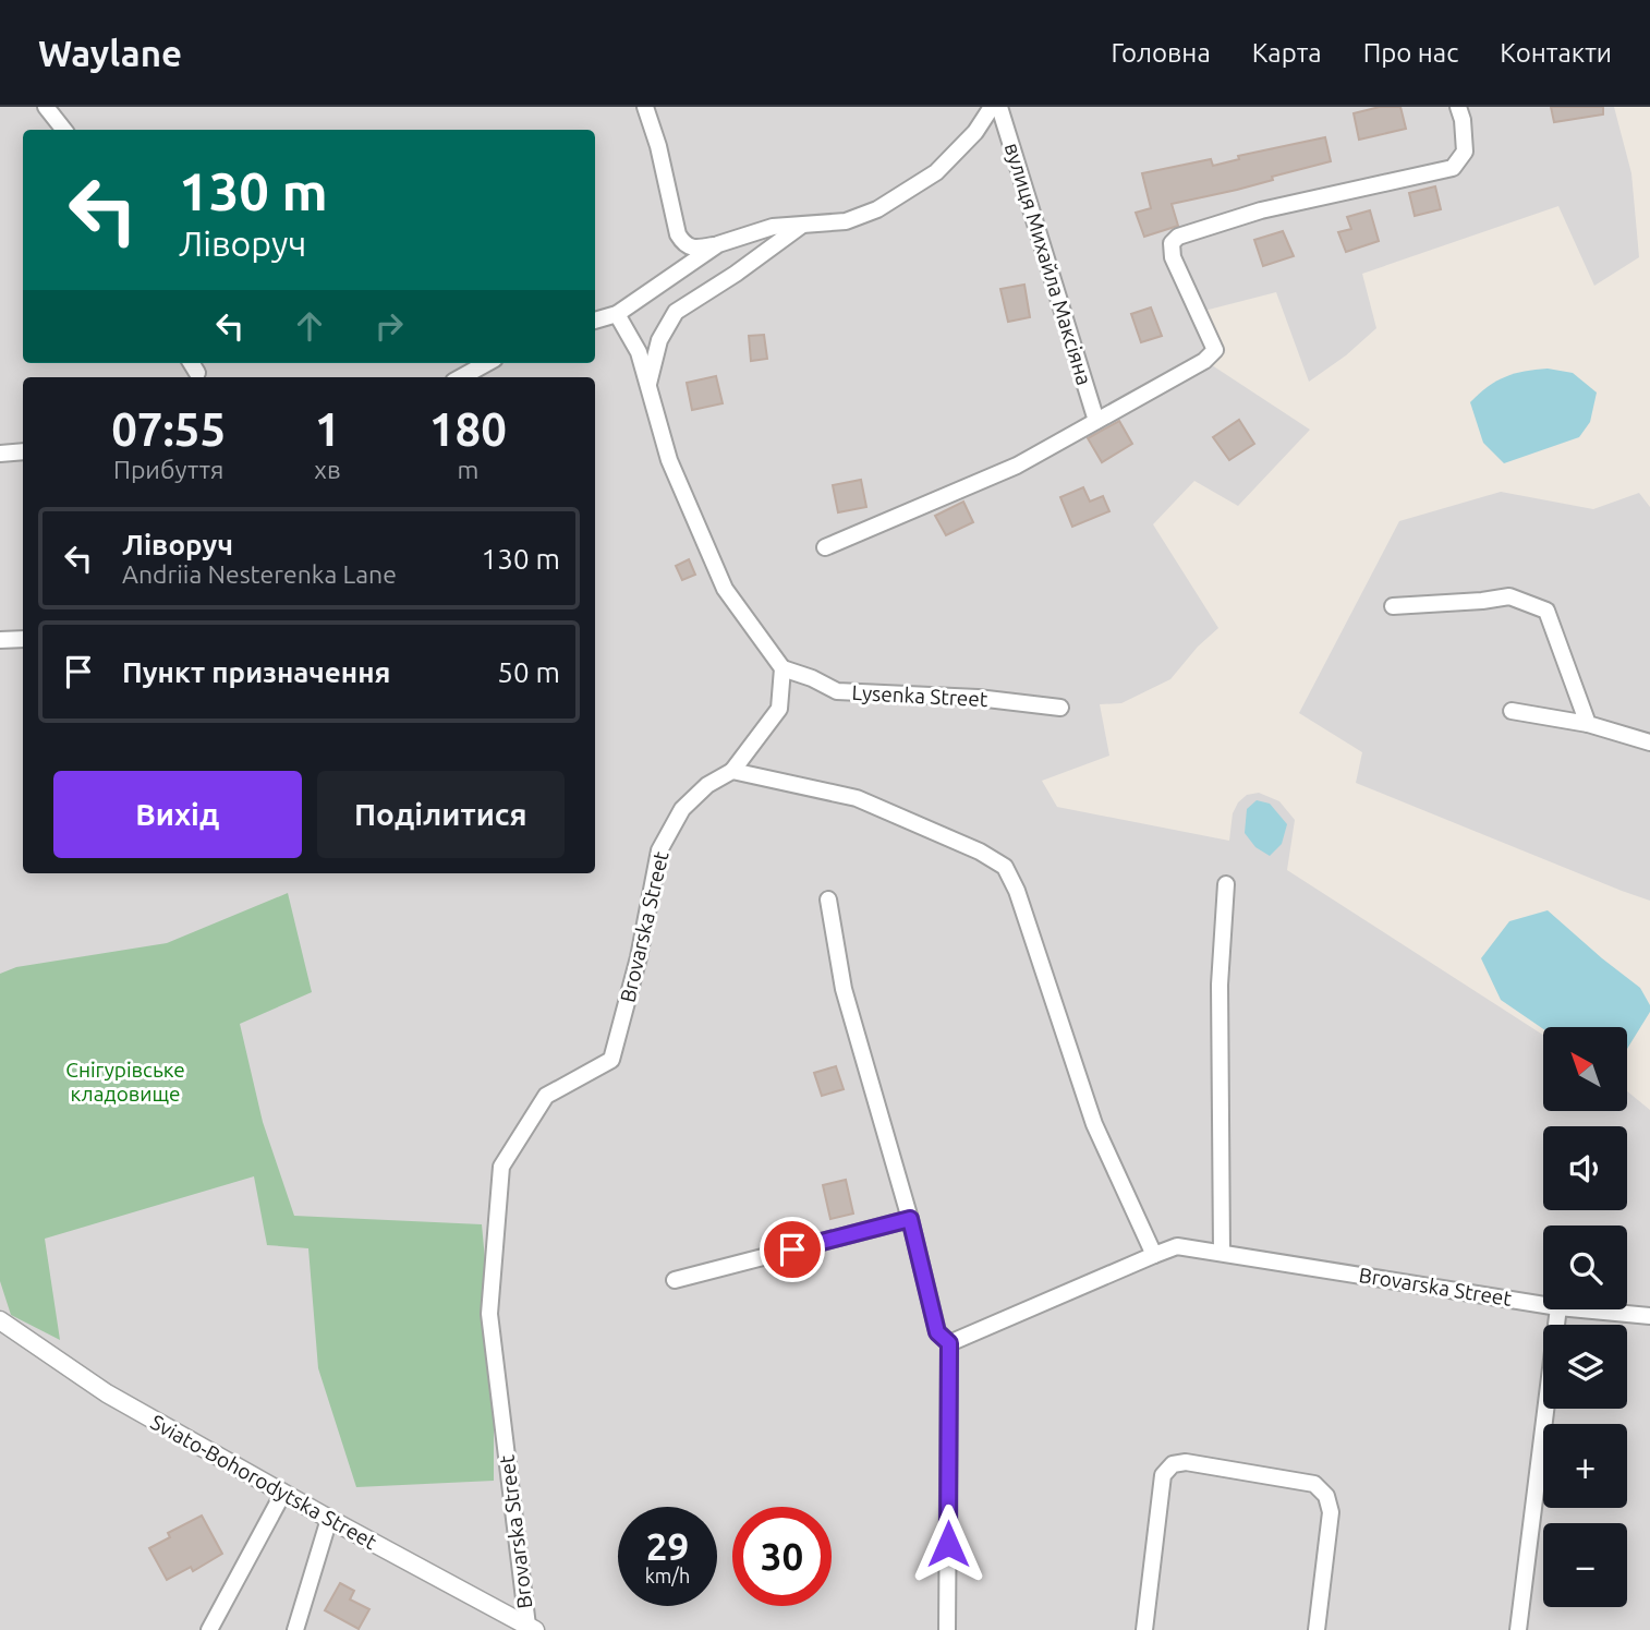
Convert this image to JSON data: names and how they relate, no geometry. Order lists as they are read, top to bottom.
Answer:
{
  "streets": {
    "street": [
      "вулиця Михайла Максіяна",
      "Lysenka Street",
      "Brovarska Street",
      "Sviato-Bohorodytska Street"
    ]
  },
  "crossings": [
    ["Brovarska Street", "Sviato-Bohorodytska Street"]
  ],
  "parks": ["Снігурівське кладовище"],
  "north": "top left",
  "page": {
    "header": "Waylane",
    "nav": [
      "Головна",
      "Карта",
      "Про нас",
      "Контакти"
    ],
    "turn": ["130 m", "Ліворуч"],
    "eta": [
      "07:55",
      "Прибуття",
      "1",
      "хв",
      "180",
      "m"
    ],
    "list": [
      {
        "name": "Ліворуч",
        "note": "Andriia Nesterenka Lane",
        "value": "130 m"
      },
      {
        "name": "Пункт призначення",
        "value": "50 m"
      }
    ],
    "buttons": ["Вихід", "Поділитися"],
    "map_buttons": ["+", "−"],
    "speed": "29 km/h",
    "limit": "30"
  }
}
